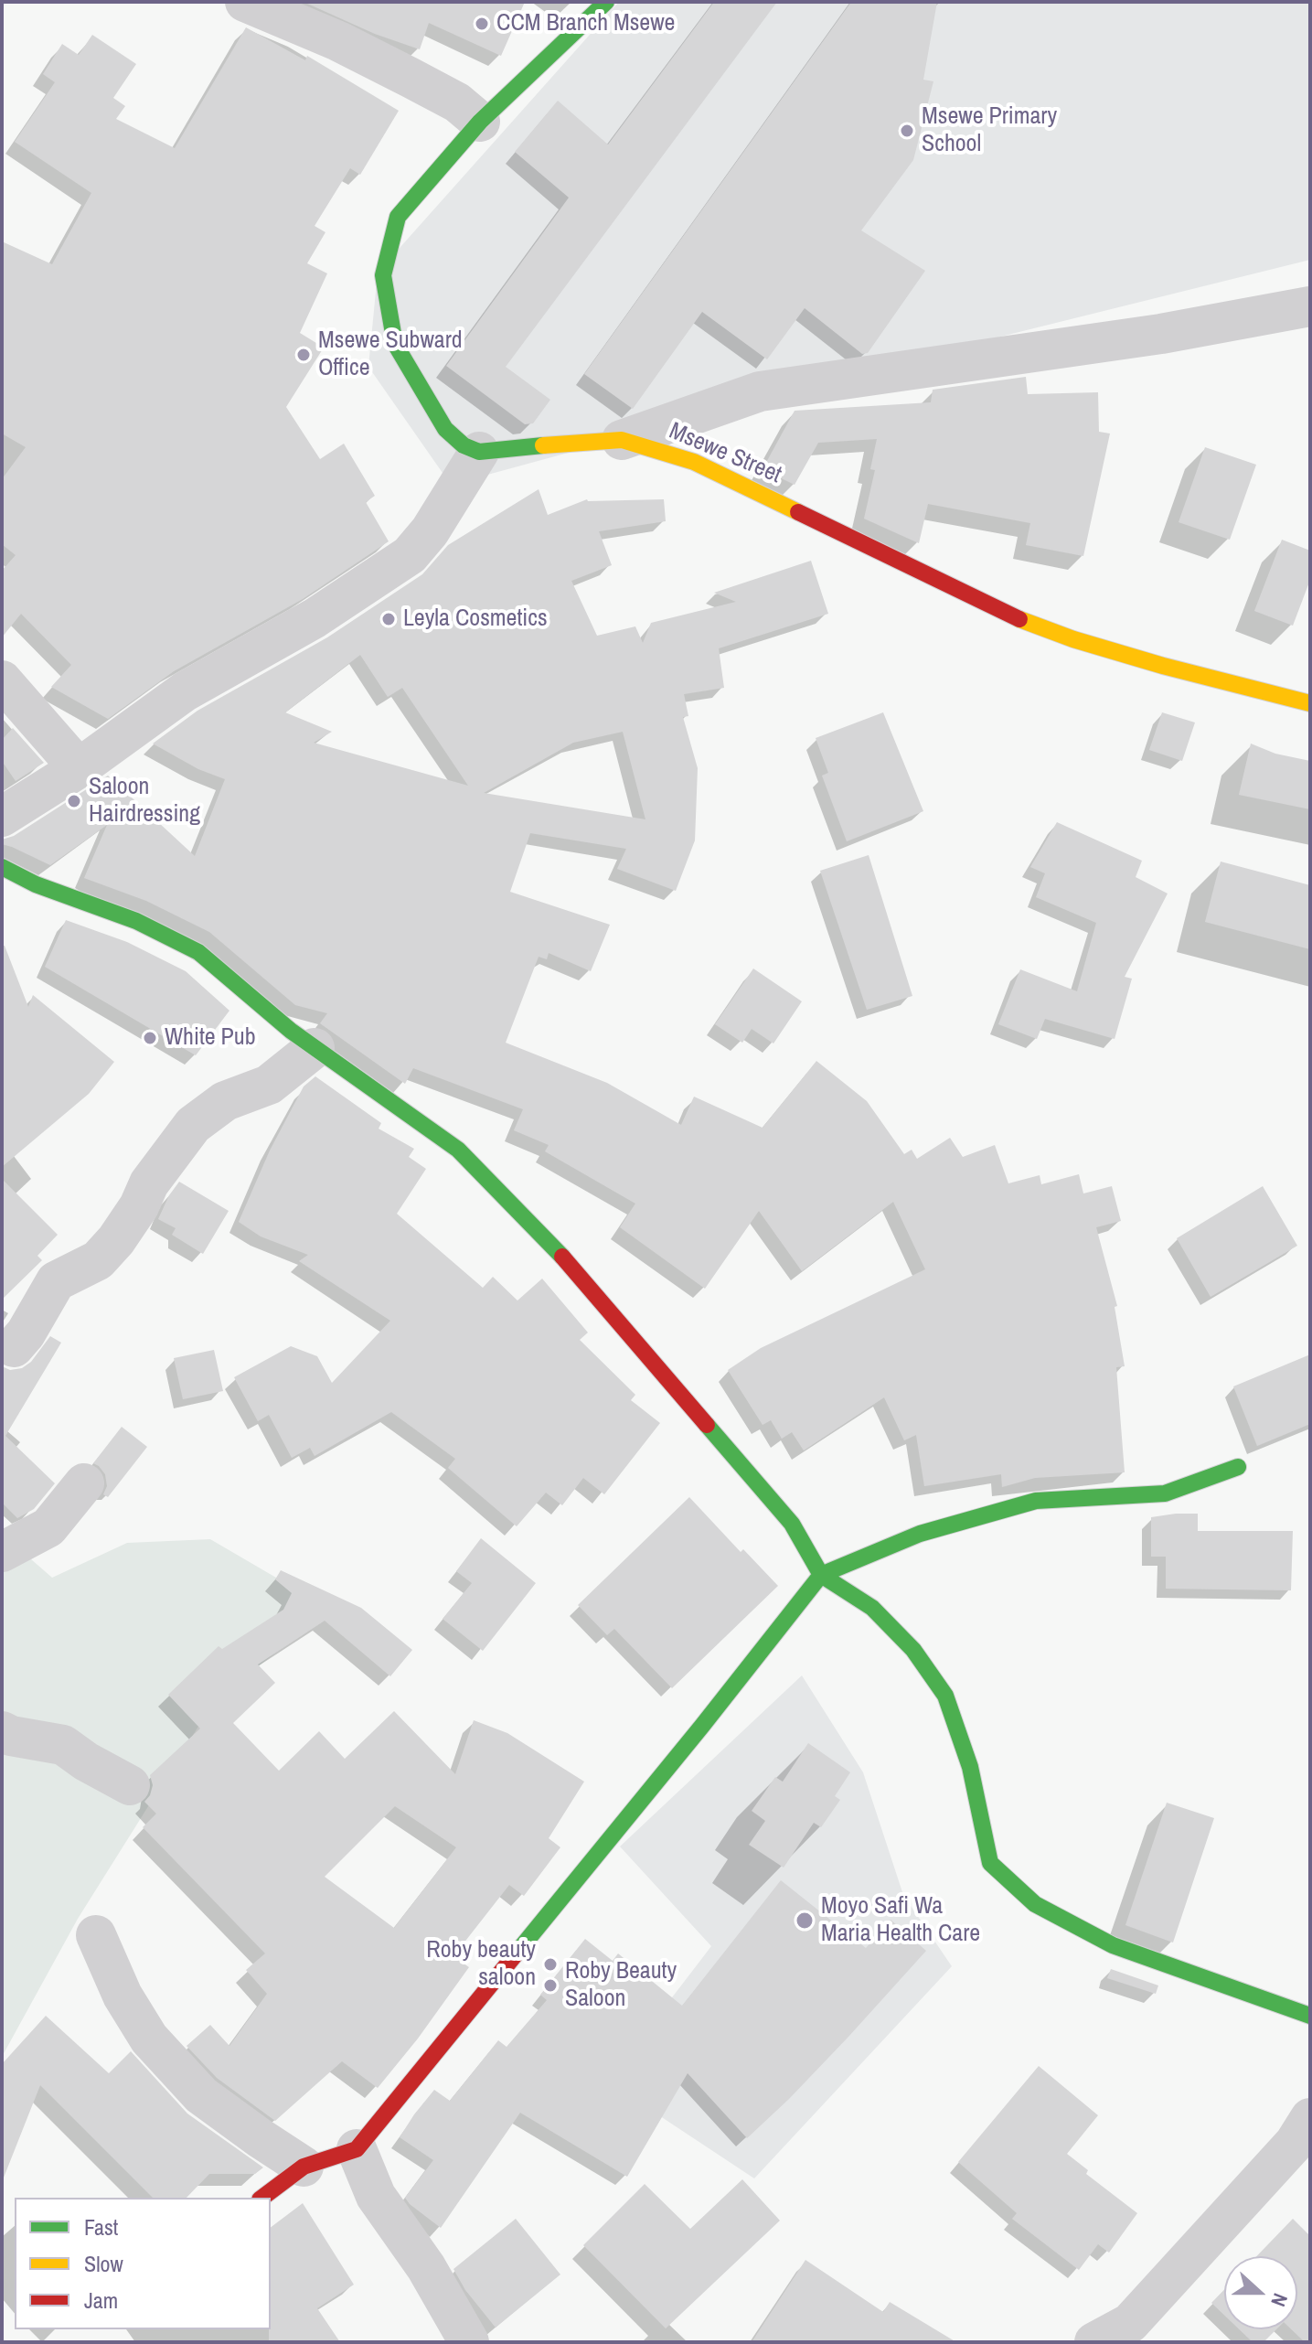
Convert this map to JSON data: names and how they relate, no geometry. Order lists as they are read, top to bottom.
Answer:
{
  "streets": {
    "street": ["Msewe Street"]
  },
  "places": [
    "CCM Branch Msewe",
    "Msewe Primary School",
    "Msewe Subward Office",
    "Leyla Cosmetics",
    "Saloon Hairdressing",
    "White Pub",
    "Moyo Safi Wa Maria Health Care",
    "Roby beauty saloon",
    "Roby Beauty Saloon"
  ],
  "legend": ["Fast", "Slow", "Jam"],
  "north": "right"
}
